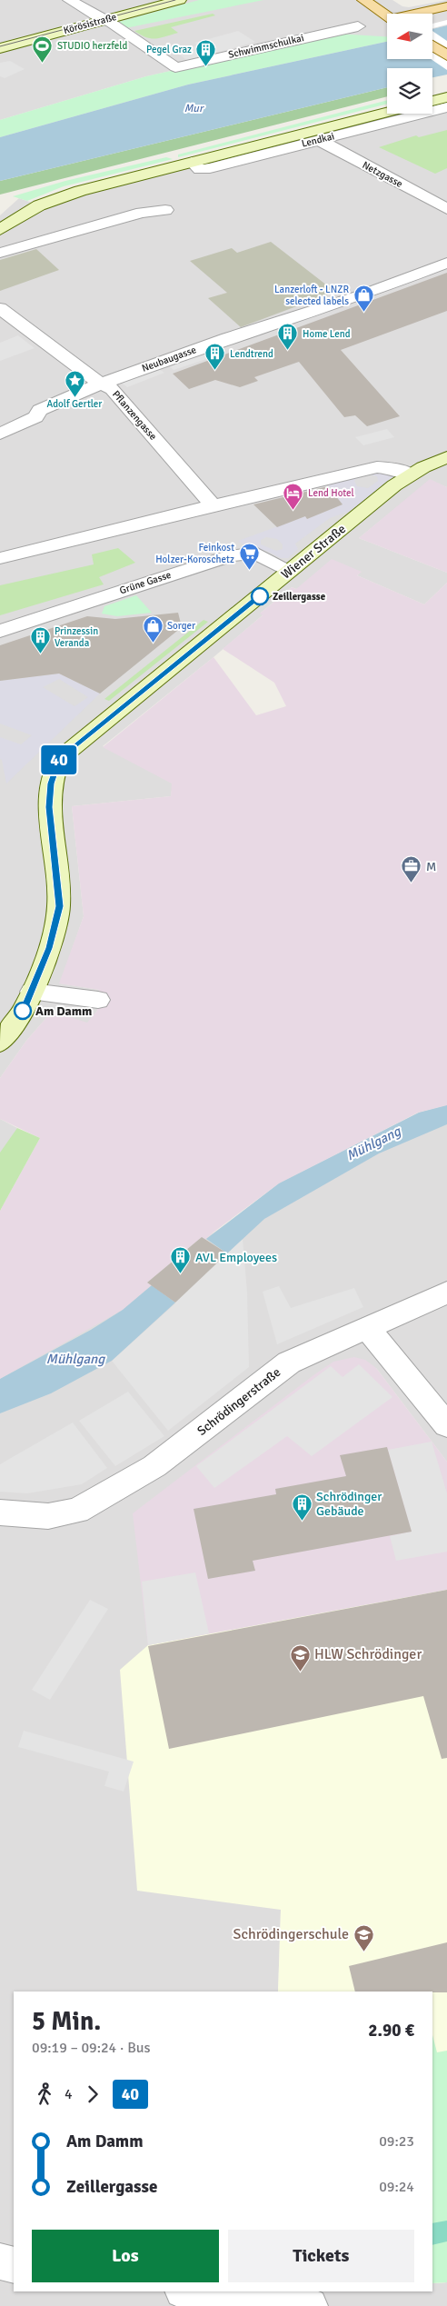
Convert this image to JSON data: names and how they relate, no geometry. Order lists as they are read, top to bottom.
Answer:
{
  "streets": {
    "main road": ["Körösistraße", "Lendkai", "Wiener Straße"],
    "street": [
      "Schwimmschulkai",
      "Netzgasse",
      "Neubaugasse",
      "Pflanzengasse",
      "Grüne Gasse",
      "Schrödingerstraße"
    ]
  },
  "crossings": [
    ["Körösistraße", "Schwimmschulkai"],
    ["Lendkai", "Netzgasse"],
    ["Neubaugasse", "Pflanzengasse"],
    ["Wiener Straße", "Grüne Gasse"]
  ],
  "water": ["Mur", "Mühlgang"],
  "places": {
    "sports": ["STUDIO herzfeld"],
    "building": [
      "Pegel Graz",
      "Home Lend",
      "Lendtrend",
      "Prinzessin Veranda",
      "AVL Employees",
      "Schrödinger Gebäude"
    ],
    "shop": ["Lanzerloft - LNZR selected labels", "Sorger"],
    "place": ["Adolf Gertler"],
    "hotel": ["Lend Hotel"],
    "supermarket": ["Feinkost Holzer-Koroschetz"],
    "other": ["Zeillergasse", "Am Damm"],
    "office": ["M"],
    "school or university": ["HLW Schrödinger", "Schrödingerschule"]
  },
  "lines": ["bus line 40"],
  "north": "left",
  "page": {
    "on_map": "40",
    "heading": ["5 Min.", "09:19 – 09:24 · Bus", "2.90 €"],
    "legs": ["4", "40"],
    "list": [
      {
        "name": "Am Damm",
        "value": "09:23"
      },
      {
        "name": "Zeillergasse",
        "value": "09:24"
      }
    ],
    "buttons": ["Los", "Tickets"]
  }
}
